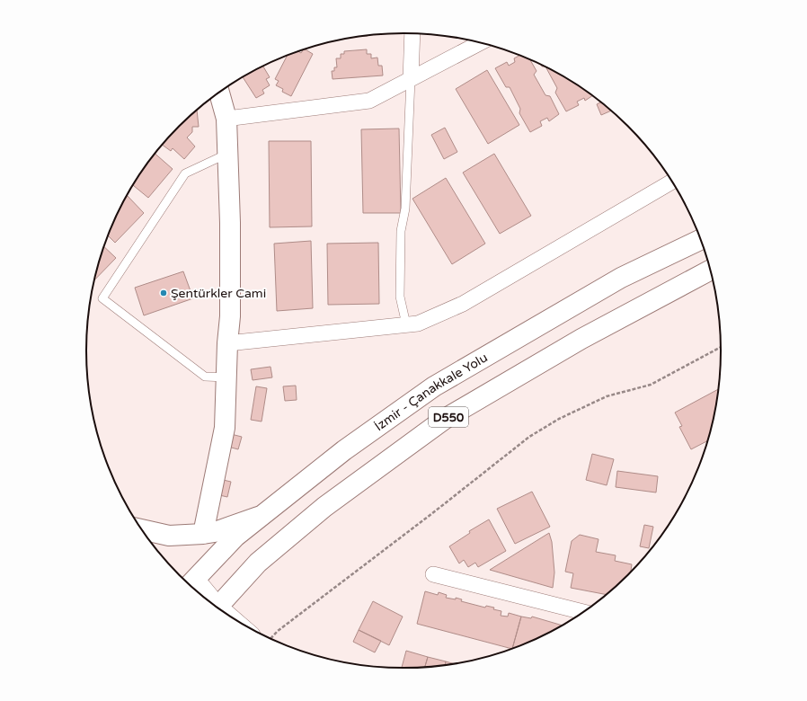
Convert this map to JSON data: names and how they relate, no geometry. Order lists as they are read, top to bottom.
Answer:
{
  "streets": {
    "main road": ["İzmir - Çanakkale Yolu", "D550"]
  },
  "places": ["Şentürkler Cami"]
}
